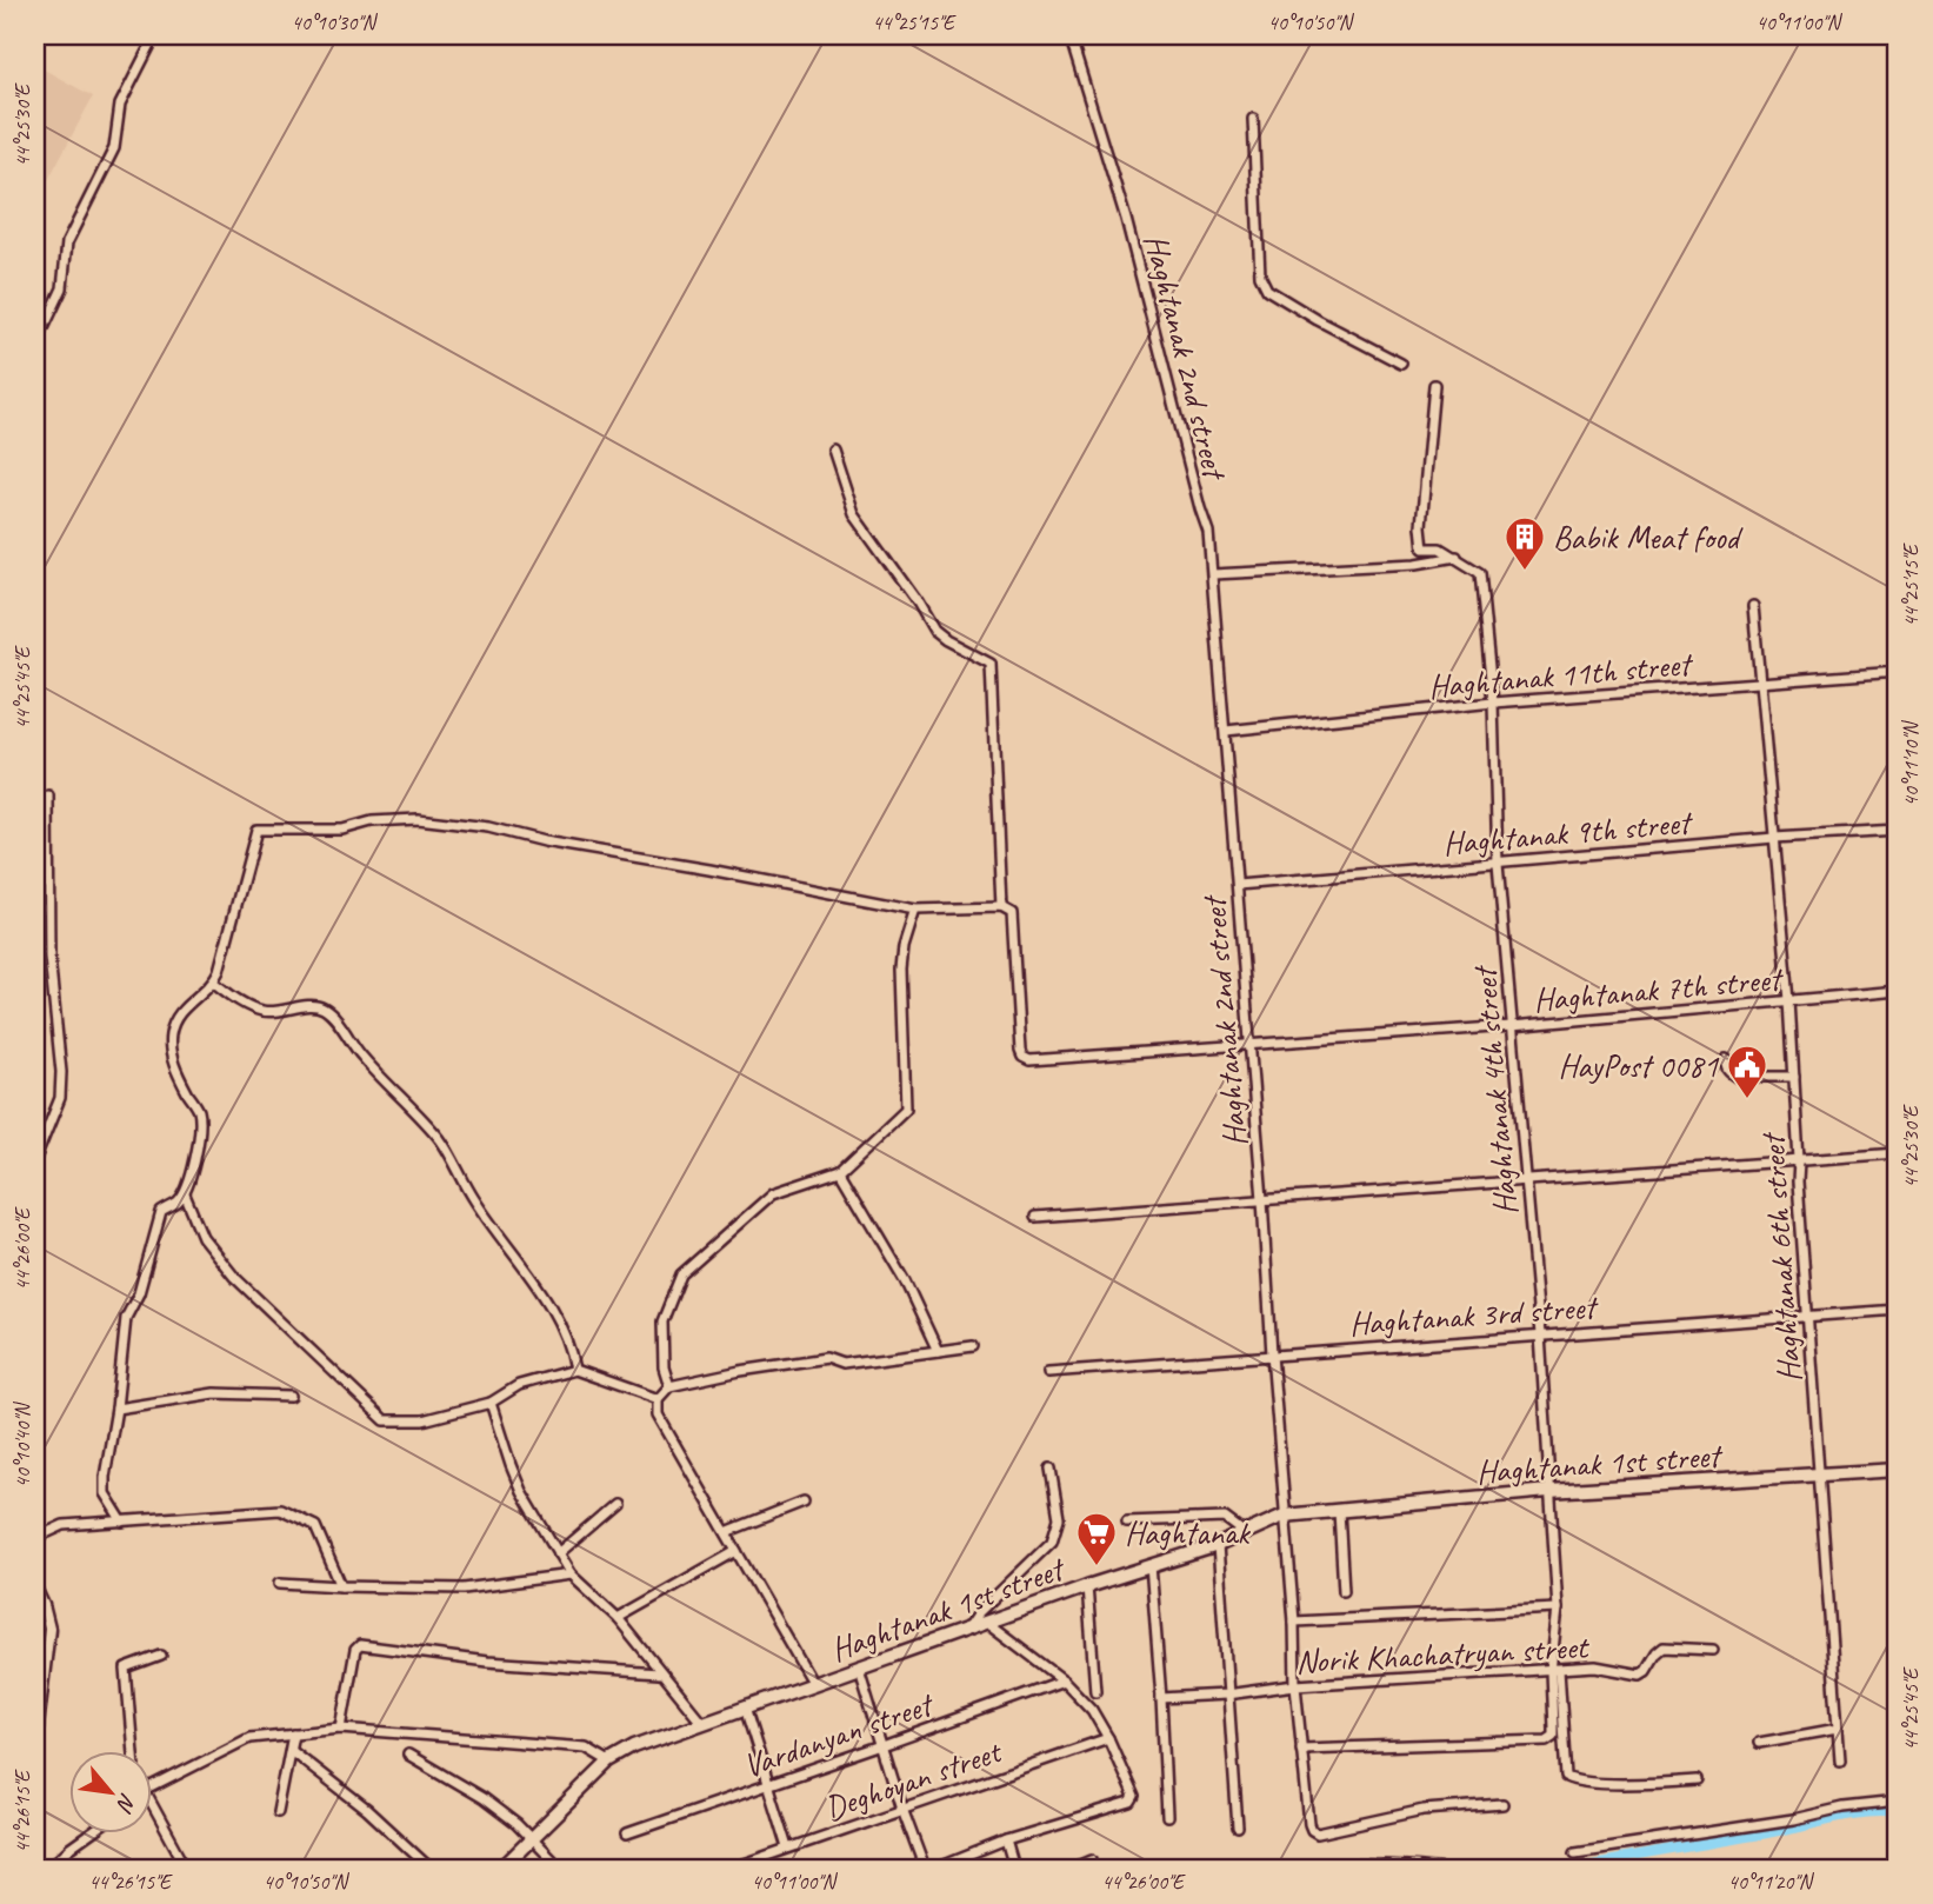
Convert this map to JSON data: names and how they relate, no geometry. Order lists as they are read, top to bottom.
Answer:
{
  "streets": {
    "main road": ["Haghtanak 1st street"],
    "street": [
      "Haghtanak 2nd street",
      "Haghtanak 11th street",
      "Haghtanak 9th street",
      "Haghtanak 7th street",
      "Haghtanak 4th street",
      "Haghtanak 6th street",
      "Haghtanak 3rd street",
      "Norik Khachatryan street",
      "Vardanyan street",
      "Deghoyan street"
    ]
  },
  "crossings": [
    ["Haghtanak 2nd street", "Haghtanak 11th street"],
    ["Haghtanak 2nd street", "Haghtanak 9th street"],
    ["Haghtanak 2nd street", "Haghtanak 7th street"],
    ["Haghtanak 2nd street", "Haghtanak 3rd street"],
    ["Haghtanak 2nd street", "Haghtanak 1st street"],
    ["Haghtanak 2nd street", "Norik Khachatryan street"],
    ["Haghtanak 11th street", "Haghtanak 4th street"],
    ["Haghtanak 11th street", "Haghtanak 6th street"],
    ["Haghtanak 9th street", "Haghtanak 4th street"],
    ["Haghtanak 9th street", "Haghtanak 6th street"],
    ["Haghtanak 7th street", "Haghtanak 4th street"],
    ["Haghtanak 7th street", "Haghtanak 6th street"],
    ["Haghtanak 4th street", "Haghtanak 3rd street"],
    ["Haghtanak 4th street", "Haghtanak 1st street"],
    ["Haghtanak 4th street", "Norik Khachatryan street"],
    ["Haghtanak 6th street", "Haghtanak 3rd street"],
    ["Haghtanak 6th street", "Haghtanak 1st street"]
  ],
  "places": {
    "building": ["Babik Meat food"],
    "public building": ["HayPost 0081"],
    "supermarket": ["Haghtanak"]
  },
  "north": "bottom right",
  "coordinates": [
    "40°10'30\"N",
    "44°25'15\"E",
    "40°10'50\"N",
    "40°11'00\"N",
    "44°25'30\"E",
    "44°25'45\"E",
    "40°11'10\"N",
    "44°26'00\"E",
    "40°10'40\"N",
    "44°26'15\"E",
    "40°11'20\"N"
  ]
}
